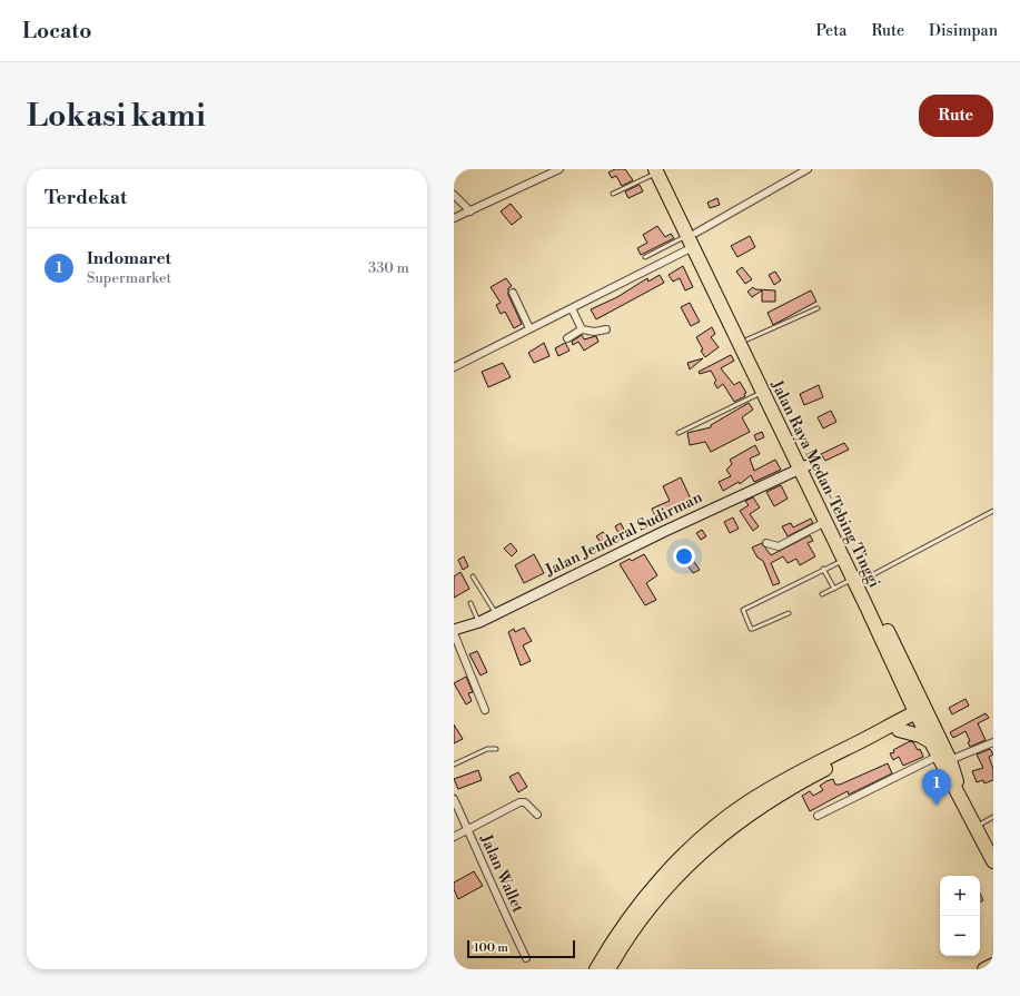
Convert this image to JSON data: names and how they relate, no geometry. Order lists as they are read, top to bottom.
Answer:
{
  "streets": {
    "highway": ["Jalan Raya Medan-Tebing Tinggi"],
    "main road": ["Jalan Jenderal Sudirman"],
    "street": ["Jalan Wallet"]
  },
  "crossings": [
    ["Jalan Raya Medan-Tebing Tinggi", "Jalan Jenderal Sudirman"]
  ],
  "scale_bar": "100 m",
  "page": {
    "header": "Locato",
    "nav": ["Peta", "Rute", "Disimpan"],
    "buttons": "Rute",
    "title": "Lokasi kami",
    "heading": "Terdekat",
    "list": [
      {
        "mark": "1",
        "name": "Indomaret",
        "note": "Supermarket",
        "value": "330 m"
      }
    ],
    "pins": "1",
    "map_buttons": ["+", "−"],
    "scale": "100 m"
  }
}
